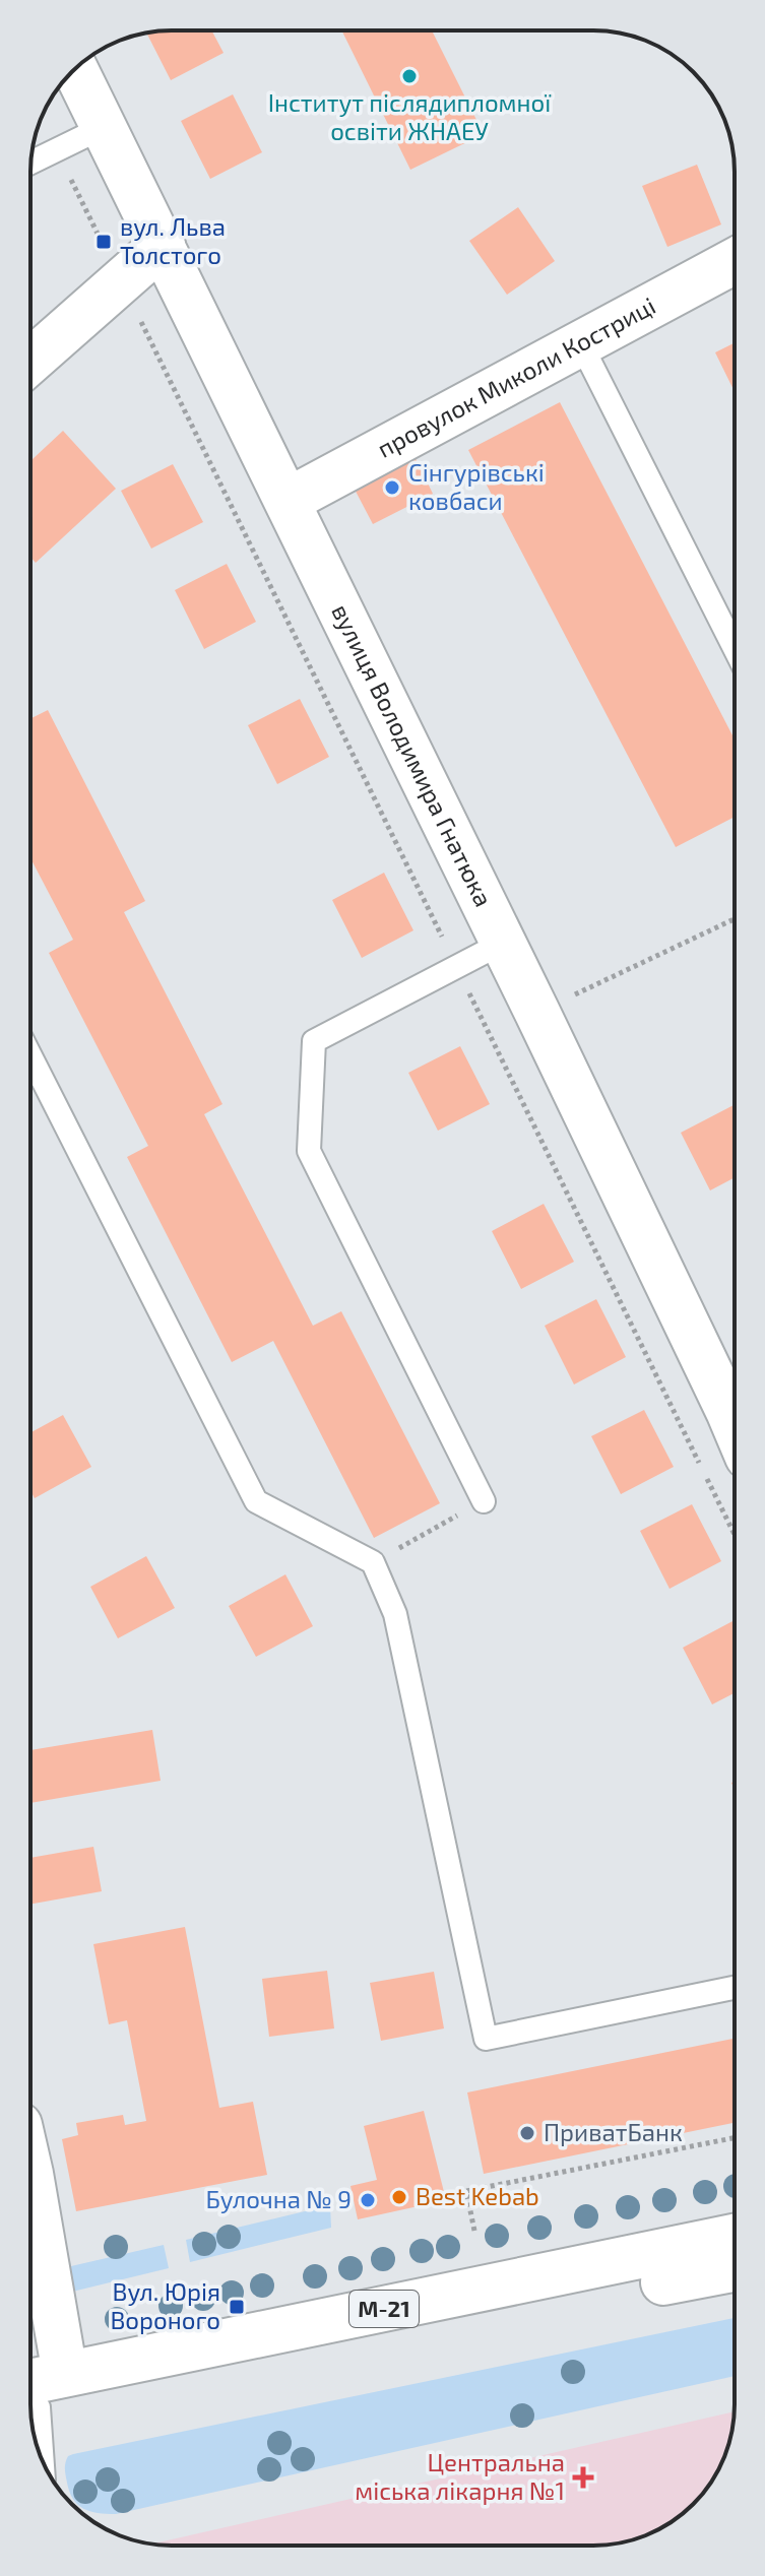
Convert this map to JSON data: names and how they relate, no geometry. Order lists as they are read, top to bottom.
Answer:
{
  "streets": {
    "main road": ["провулок Миколи Костриці", "вулиця Володимира Гнатюка", "М-21"]
  },
  "crossings": [
    ["провулок Миколи Костриці", "вулиця Володимира Гнатюка"]
  ],
  "places": {
    "other": [
      "Інститут післядипломної освіти ЖНАЕУ",
      "Сінгурівські ковбаси",
      "ПриватБанк",
      "Best Kebab",
      "Булочна № 9"
    ],
    "transit": ["вул. Льва Толстого", "Вул. Юрія Вороного"],
    "health": ["Центральна міська лікарня №1"]
  }
}
